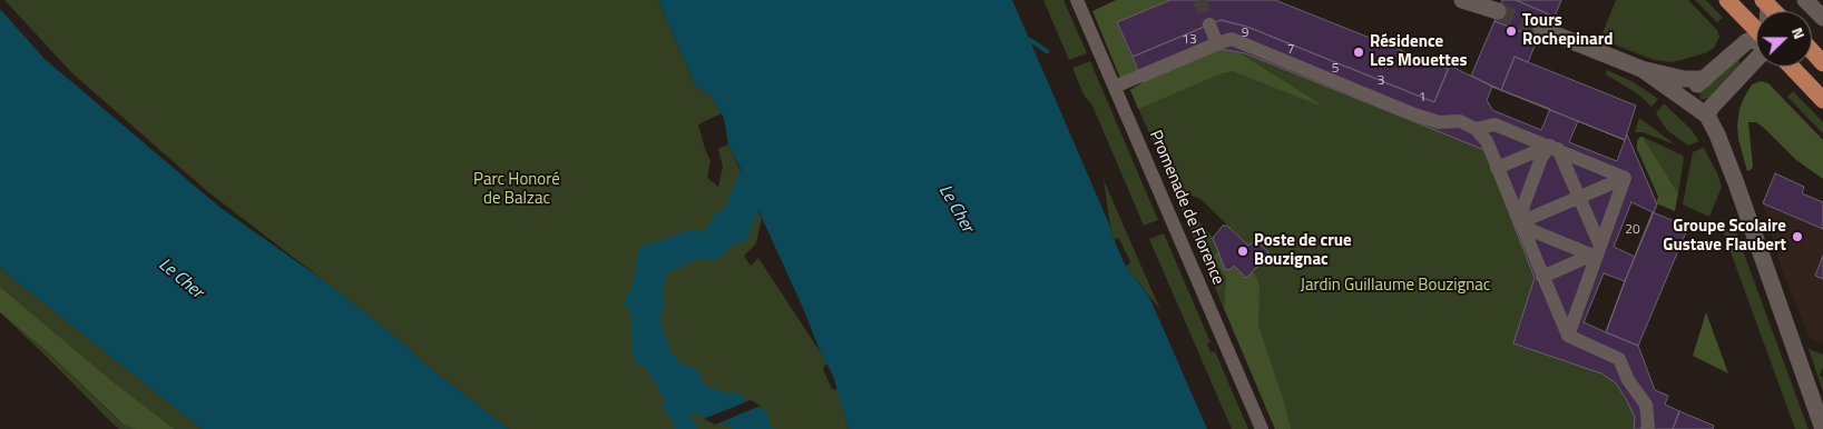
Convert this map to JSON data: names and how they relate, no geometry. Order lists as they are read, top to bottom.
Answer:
{
  "streets": {
    "street": ["Promenade de Florence"]
  },
  "water": ["Le Cher"],
  "parks": ["Parc Honoré de Balzac", "Jardin Guillaume Bouzignac"],
  "places": [
    "Tours Rochepinard",
    "Résidence Les Mouettes",
    "Groupe Scolaire Gustave Flaubert",
    "Poste de crue Bouzignac"
  ],
  "house_numbers": [
    "9",
    "13",
    "7",
    "5",
    "3",
    "1",
    "20"
  ],
  "north": "right"
}
